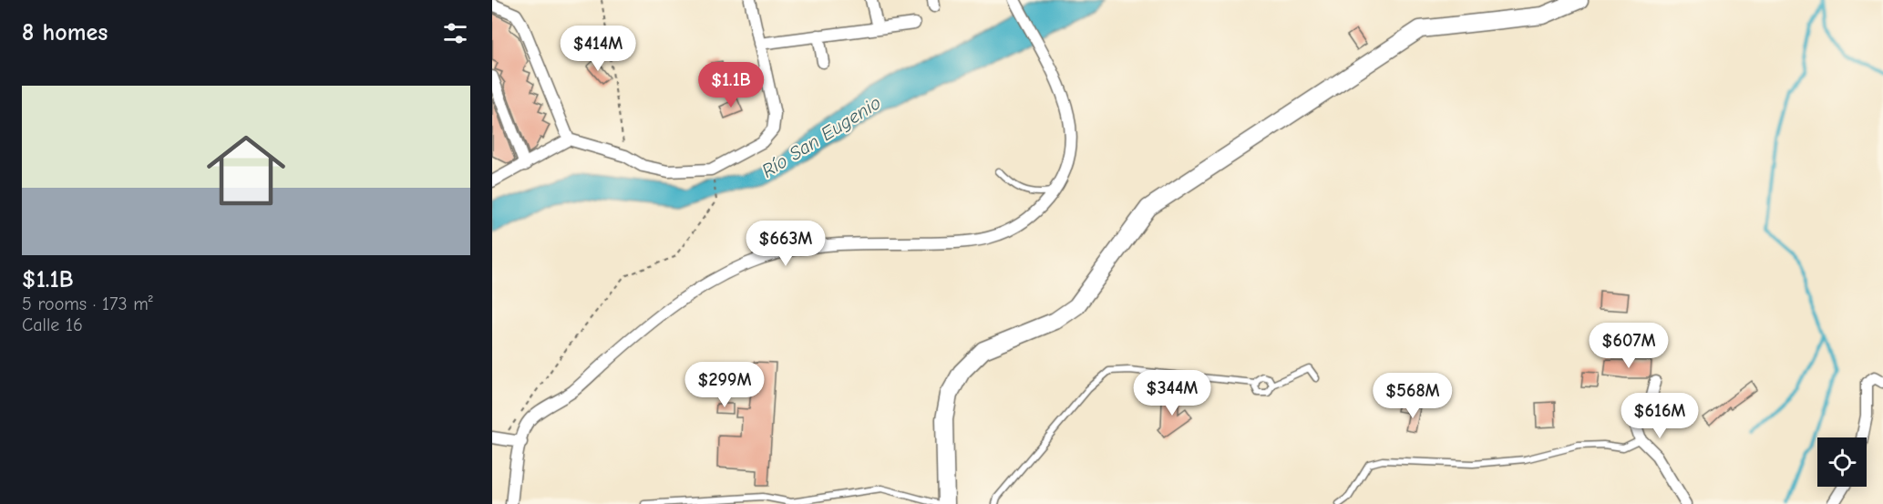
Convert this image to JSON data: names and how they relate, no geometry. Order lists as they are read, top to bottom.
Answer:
{
  "water": ["Río San Eugenio"],
  "page": {
    "heading": "8 homes",
    "price": [
      "$414M",
      "$1.1B",
      "$663M",
      "$607M",
      "$299M",
      "$344M",
      "$568M",
      "$616M"
    ],
    "list": [
      {
        "name": "$1.1B",
        "note": "5 rooms · 173 m² · Calle 16"
      }
    ]
  }
}
